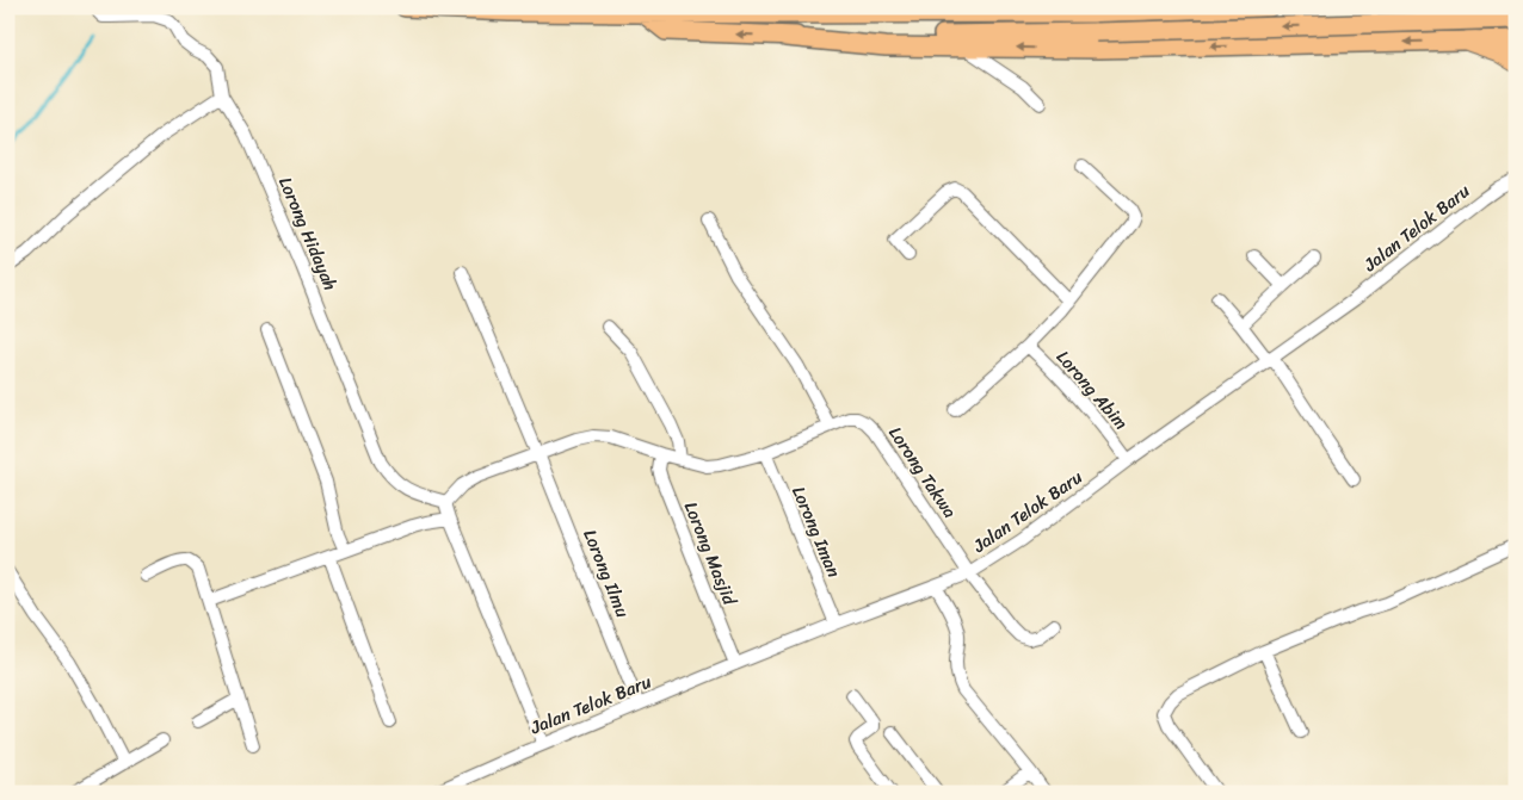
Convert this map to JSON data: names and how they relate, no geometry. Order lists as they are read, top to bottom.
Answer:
{
  "streets": {
    "street": [
      "Jalan Telok Baru",
      "Lorong Hidayah",
      "Lorong Abim",
      "Lorong Takwa",
      "Lorong Iman",
      "Lorong Masjid",
      "Lorong Ilmu"
    ]
  },
  "crossings": [
    ["Jalan Telok Baru", "Lorong Abim"],
    ["Jalan Telok Baru", "Lorong Takwa"],
    ["Jalan Telok Baru", "Lorong Iman"],
    ["Jalan Telok Baru", "Lorong Masjid"],
    ["Jalan Telok Baru", "Lorong Ilmu"]
  ]
}
